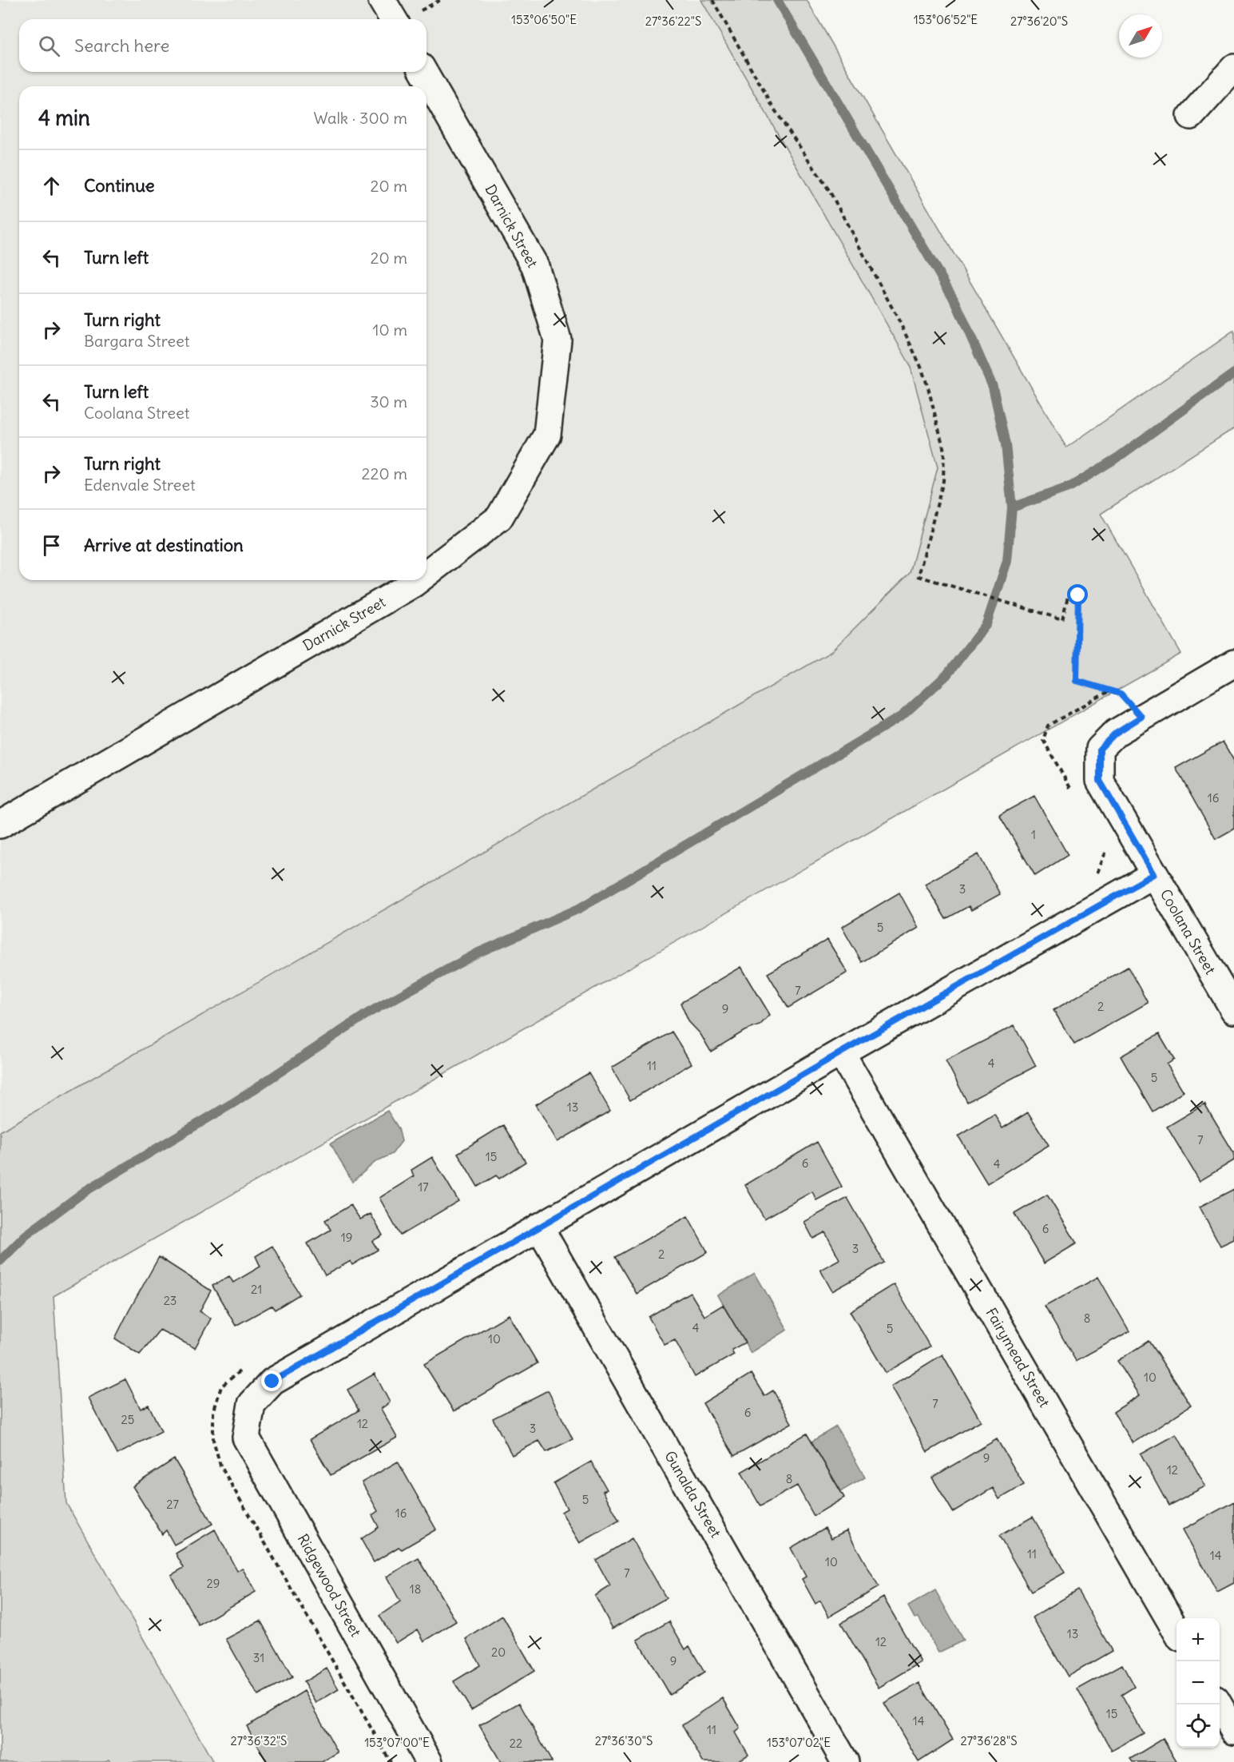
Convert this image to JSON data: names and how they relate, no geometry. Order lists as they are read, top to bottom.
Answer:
{
  "streets": {
    "street": [
      "Darnick Street",
      "Coolana Street",
      "Fairymead Street",
      "Gunalda Street",
      "Ridgewood Street"
    ]
  },
  "crossings": [
    ["Gunalda Street", "Ridgewood Street"]
  ],
  "house_numbers": [
    "16",
    "1",
    "3",
    "5",
    "7",
    "2",
    "9",
    "4",
    "11",
    "5",
    "13",
    "7",
    "15",
    "6",
    "4",
    "17",
    "6",
    "19",
    "3",
    "2",
    "21",
    "23",
    "8",
    "4",
    "5",
    "10",
    "10",
    "7",
    "6",
    "25",
    "12",
    "3",
    "9",
    "12",
    "8",
    "5",
    "27",
    "16",
    "11",
    "14",
    "10",
    "7",
    "29",
    "18",
    "13",
    "12",
    "20",
    "31",
    "9",
    "15",
    "14",
    "11",
    "22"
  ],
  "north": "top right",
  "page": {
    "search": "Search here",
    "heading": ["4 min", "Walk · 300 m"],
    "list": [
      ["Continue", "20 m"],
      ["Turn left", "20 m"],
      ["Turn right", "Bargara Street", "10 m"],
      ["Turn left", "Coolana Street", "30 m"],
      ["Turn right", "Edenvale Street", "220 m"],
      "Arrive at destination"
    ],
    "map_buttons": ["+", "−"]
  },
  "coordinates": [
    "153°06'52\"E",
    "153°06'50\"E",
    "27°36'22\"S",
    "27°36'20\"S",
    "27°36'32\"S",
    "27°36'30\"S",
    "27°36'28\"S",
    "153°07'00\"E",
    "153°07'02\"E"
  ]
}
